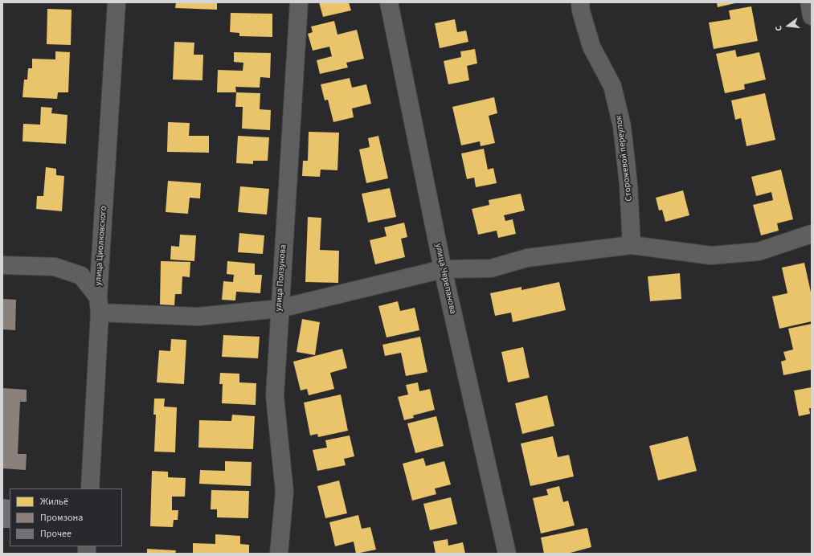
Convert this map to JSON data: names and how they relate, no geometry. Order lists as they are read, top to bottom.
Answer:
{
  "streets": {
    "street": [
      "Сторожевой переулок",
      "улица Циолковского",
      "улица Ползунова",
      "улица Черепанова"
    ]
  },
  "legend": ["Жильё", "Промзона", "Прочее"],
  "north": "left"
}
